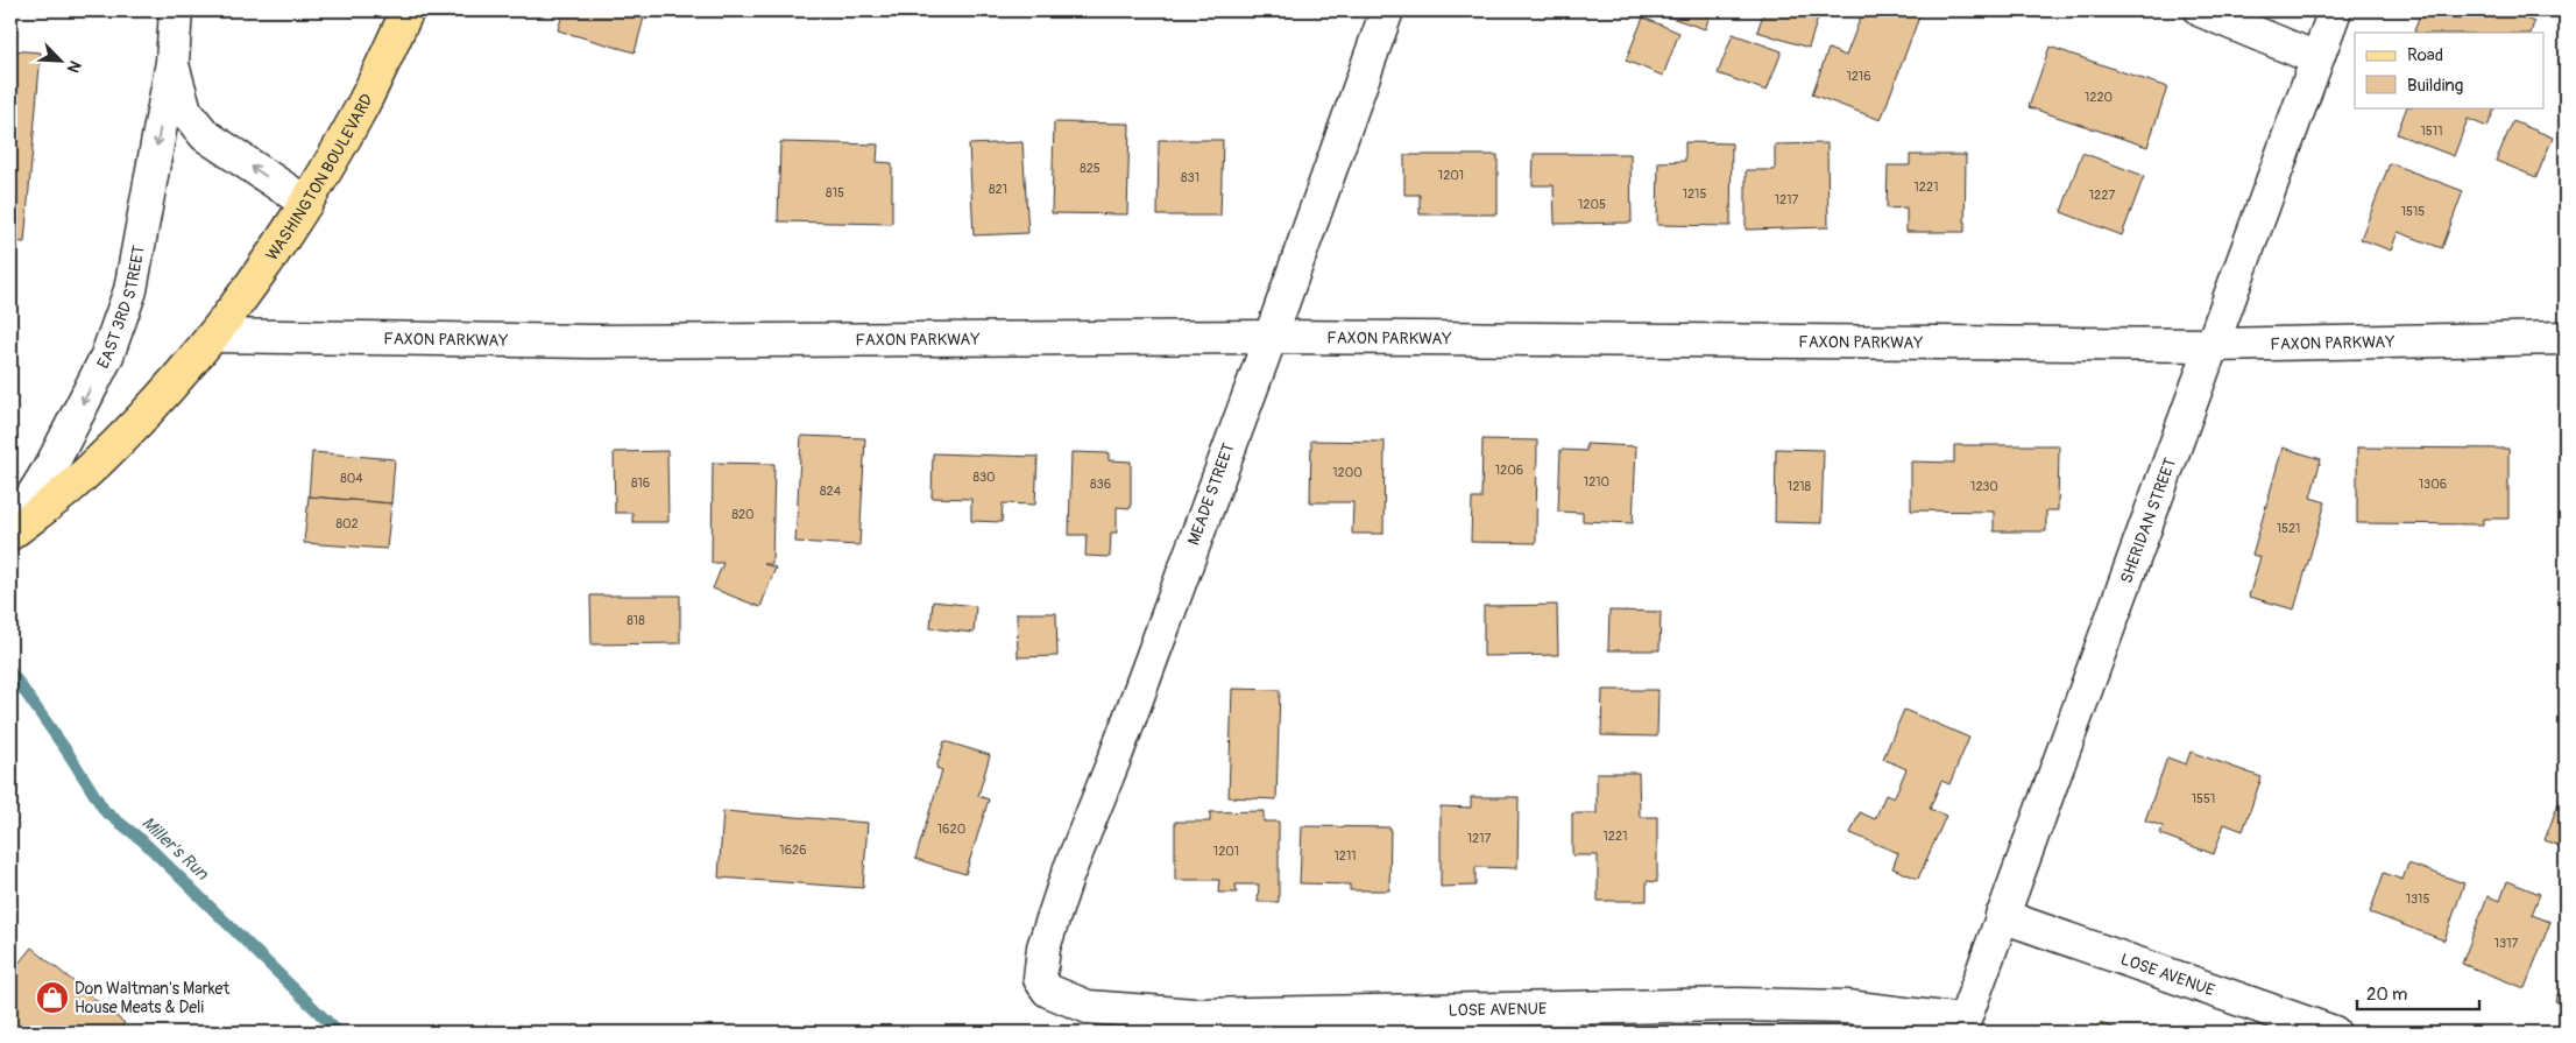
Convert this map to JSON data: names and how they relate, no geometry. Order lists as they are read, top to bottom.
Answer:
{
  "streets": {
    "main road": ["WASHINGTON BOULEVARD", "EAST 3RD STREET"],
    "street": [
      "FAXON PARKWAY",
      "MEADE STREET",
      "SHERIDAN STREET",
      "LOSE AVENUE"
    ]
  },
  "crossings": [
    ["WASHINGTON BOULEVARD", "EAST 3RD STREET"],
    ["WASHINGTON BOULEVARD", "FAXON PARKWAY"],
    ["EAST 3RD STREET", "FAXON PARKWAY"],
    ["FAXON PARKWAY", "MEADE STREET"],
    ["FAXON PARKWAY", "SHERIDAN STREET"],
    ["MEADE STREET", "LOSE AVENUE"],
    ["SHERIDAN STREET", "LOSE AVENUE"]
  ],
  "water": ["Miller's Run"],
  "places": {
    "shop": ["Don Waltman's Market House Meats & Deli"]
  },
  "house_numbers": [
    "1216",
    "1220",
    "1511",
    "825",
    "1201",
    "831",
    "1221",
    "821",
    "815",
    "1215",
    "1227",
    "1217",
    "1205",
    "1515",
    "1206",
    "1200",
    "830",
    "804",
    "1210",
    "816",
    "836",
    "1306",
    "1218",
    "1230",
    "824",
    "820",
    "802",
    "1521",
    "818",
    "1551",
    "1620",
    "1221",
    "1217",
    "1626",
    "1201",
    "1211",
    "1315",
    "1317"
  ],
  "legend": ["Road", "Building"],
  "scale_bar": "20 m",
  "north": "bottom right"
}
